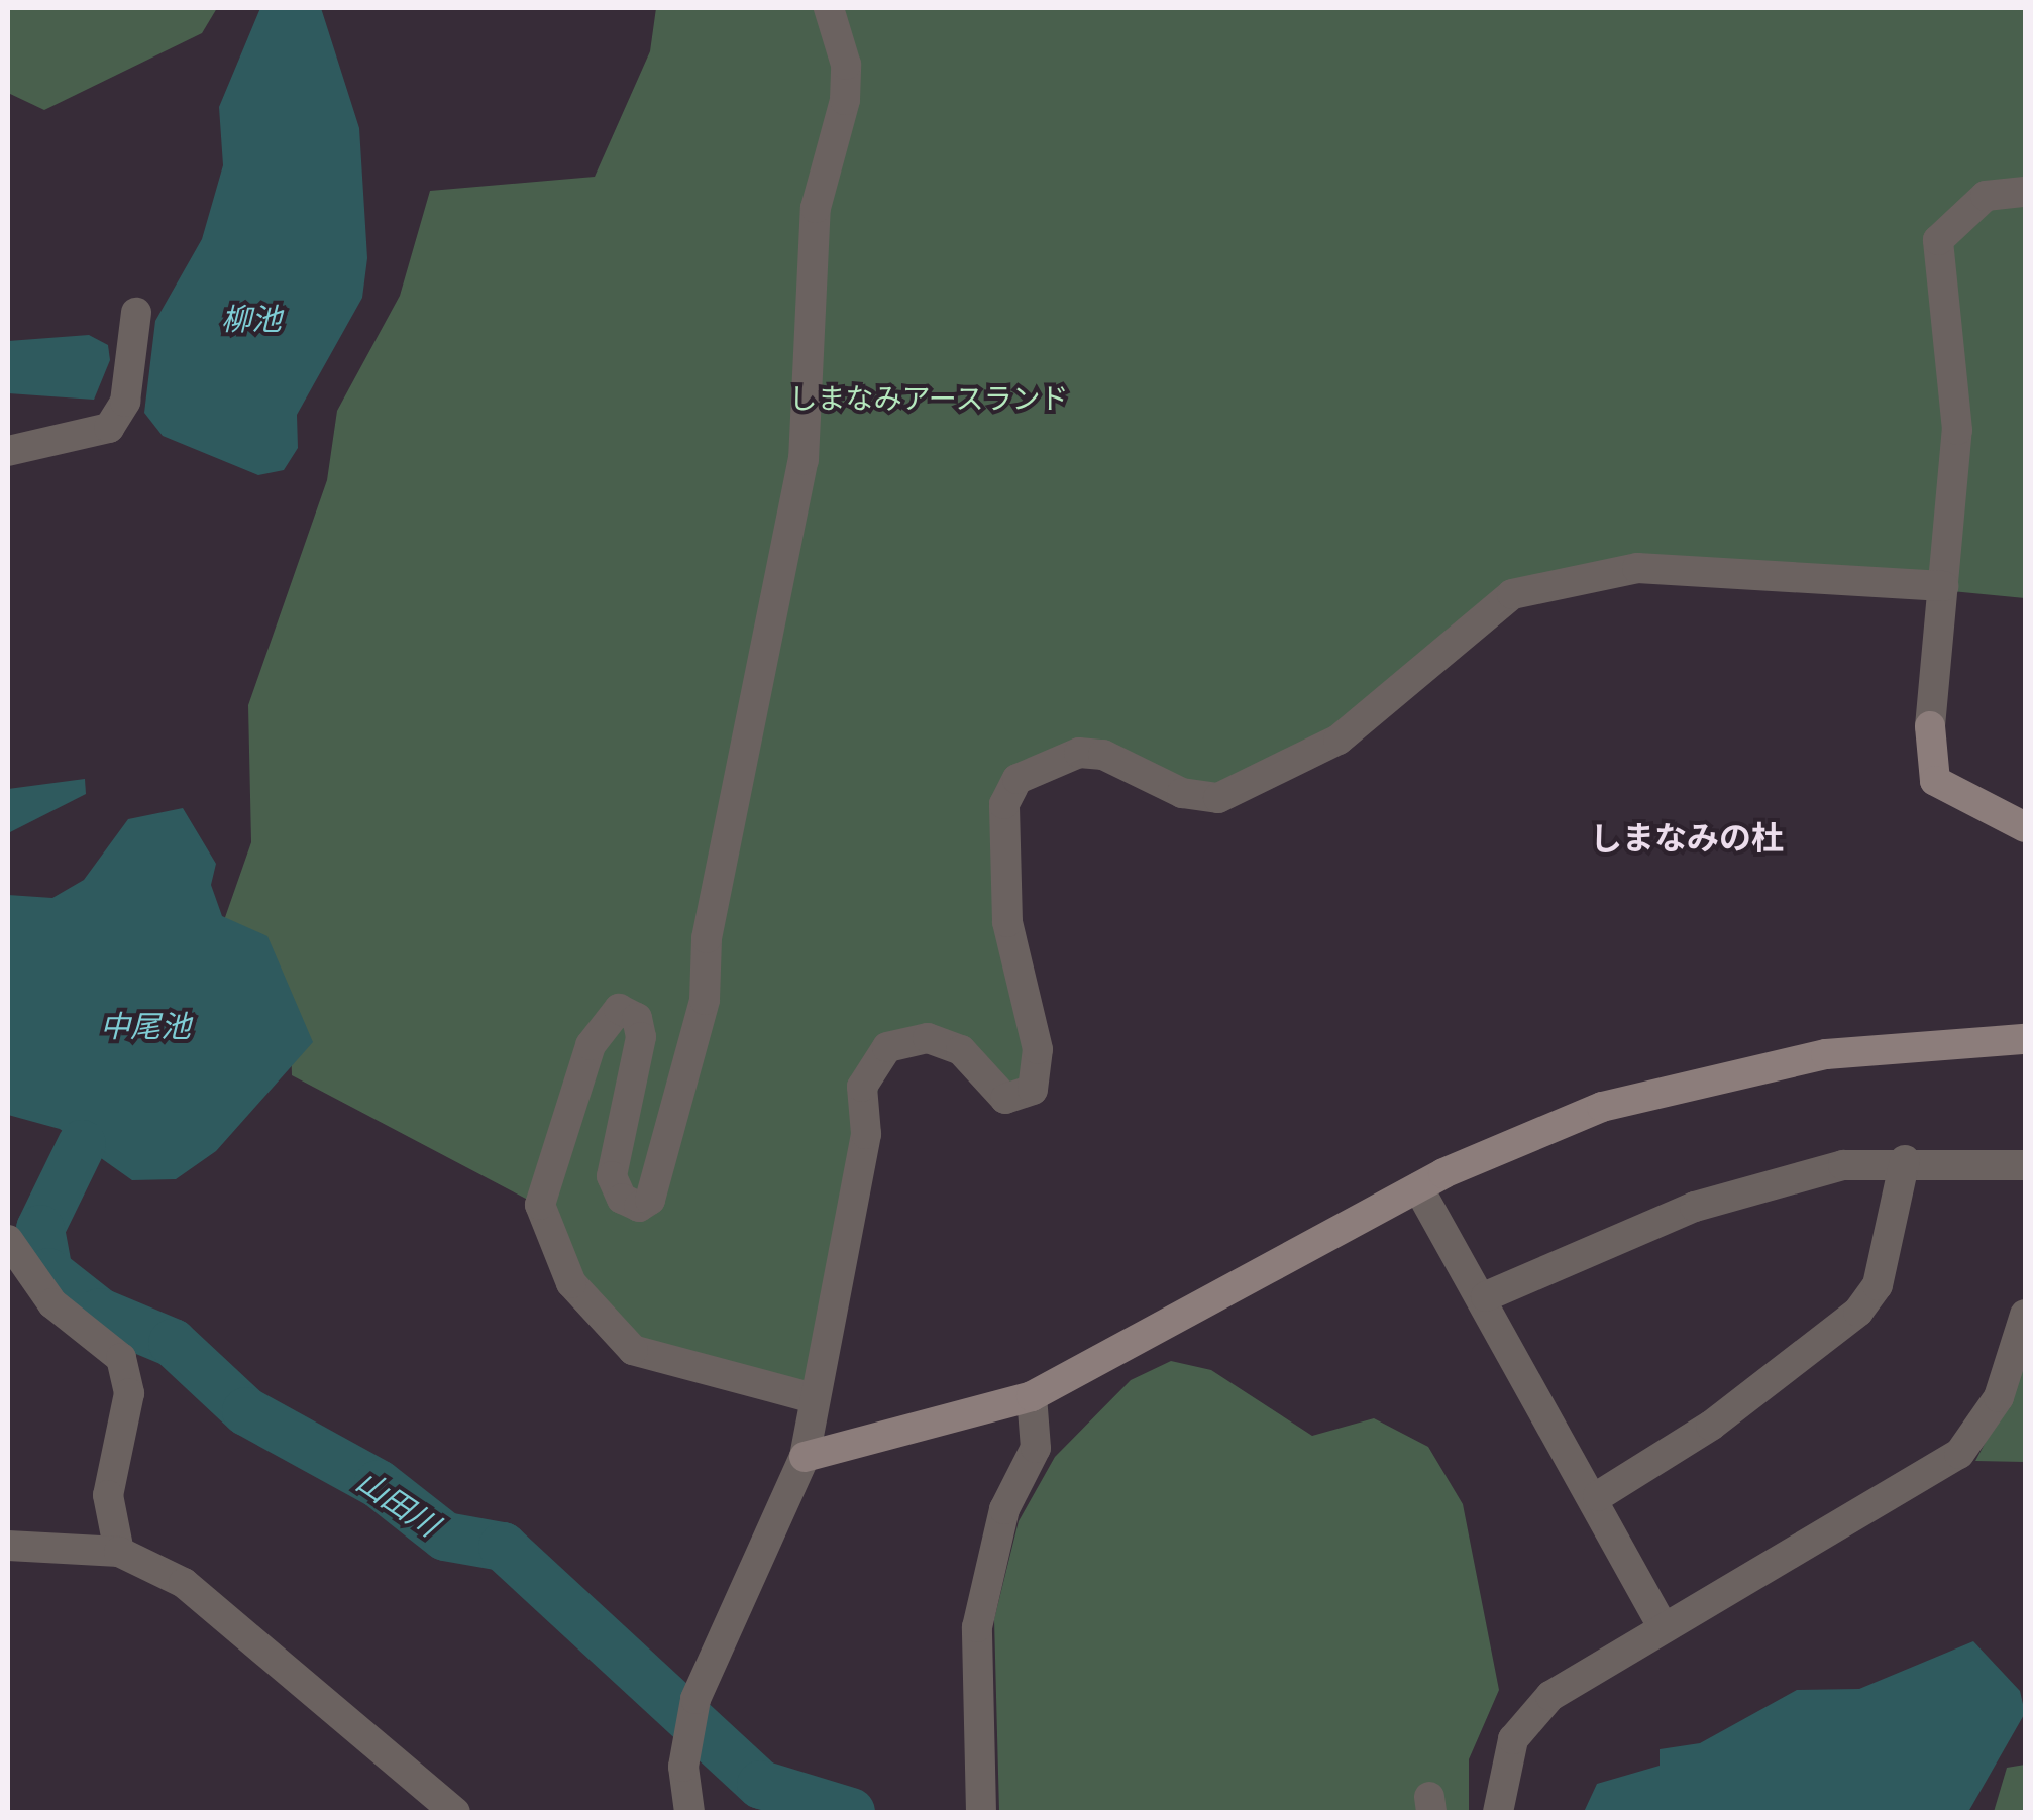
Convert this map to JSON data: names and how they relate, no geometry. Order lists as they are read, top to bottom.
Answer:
{
  "districts": ["しまなみの杜"],
  "water": ["柳池", "中尾池", "山田川"],
  "parks": ["しまなみアースランド"]
}
